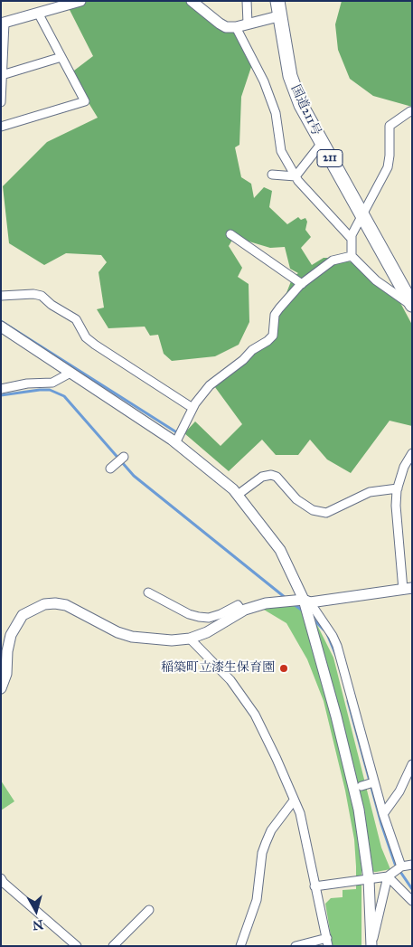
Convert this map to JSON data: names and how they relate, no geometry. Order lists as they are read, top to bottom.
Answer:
{
  "streets": {
    "highway": ["国道211号", "211"]
  },
  "places": ["稲築町立漆生保育園"],
  "north": "bottom"
}
